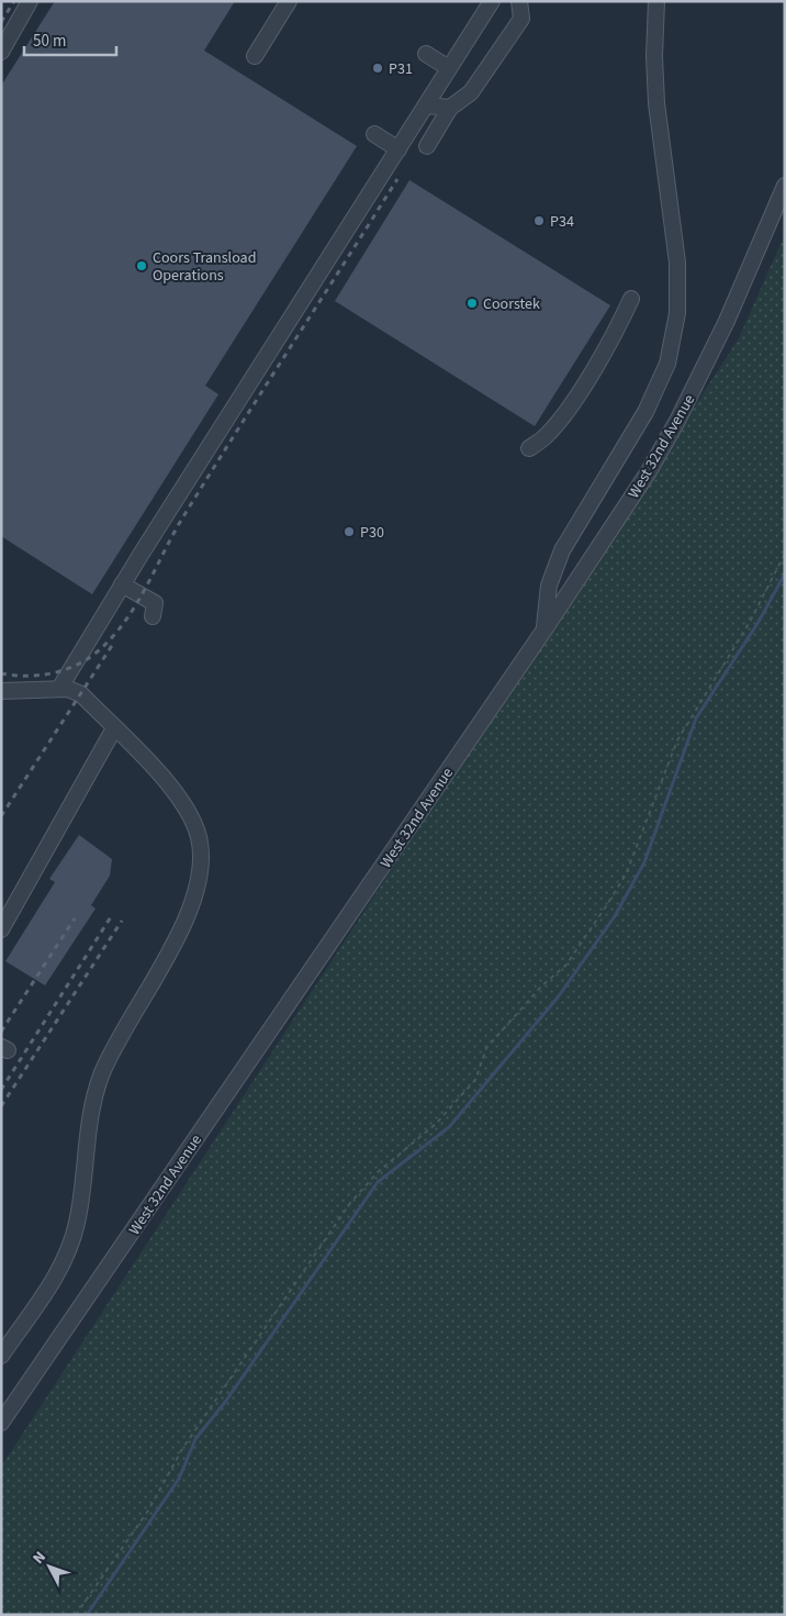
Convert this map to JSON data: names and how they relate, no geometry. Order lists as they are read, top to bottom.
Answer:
{
  "streets": {
    "street": ["West 32nd Avenue"]
  },
  "places": [
    "P31",
    "P34",
    "Coors Transload Operations",
    "Coorstek",
    "P30"
  ],
  "scale_bar": "50 m",
  "north": "top left"
}
